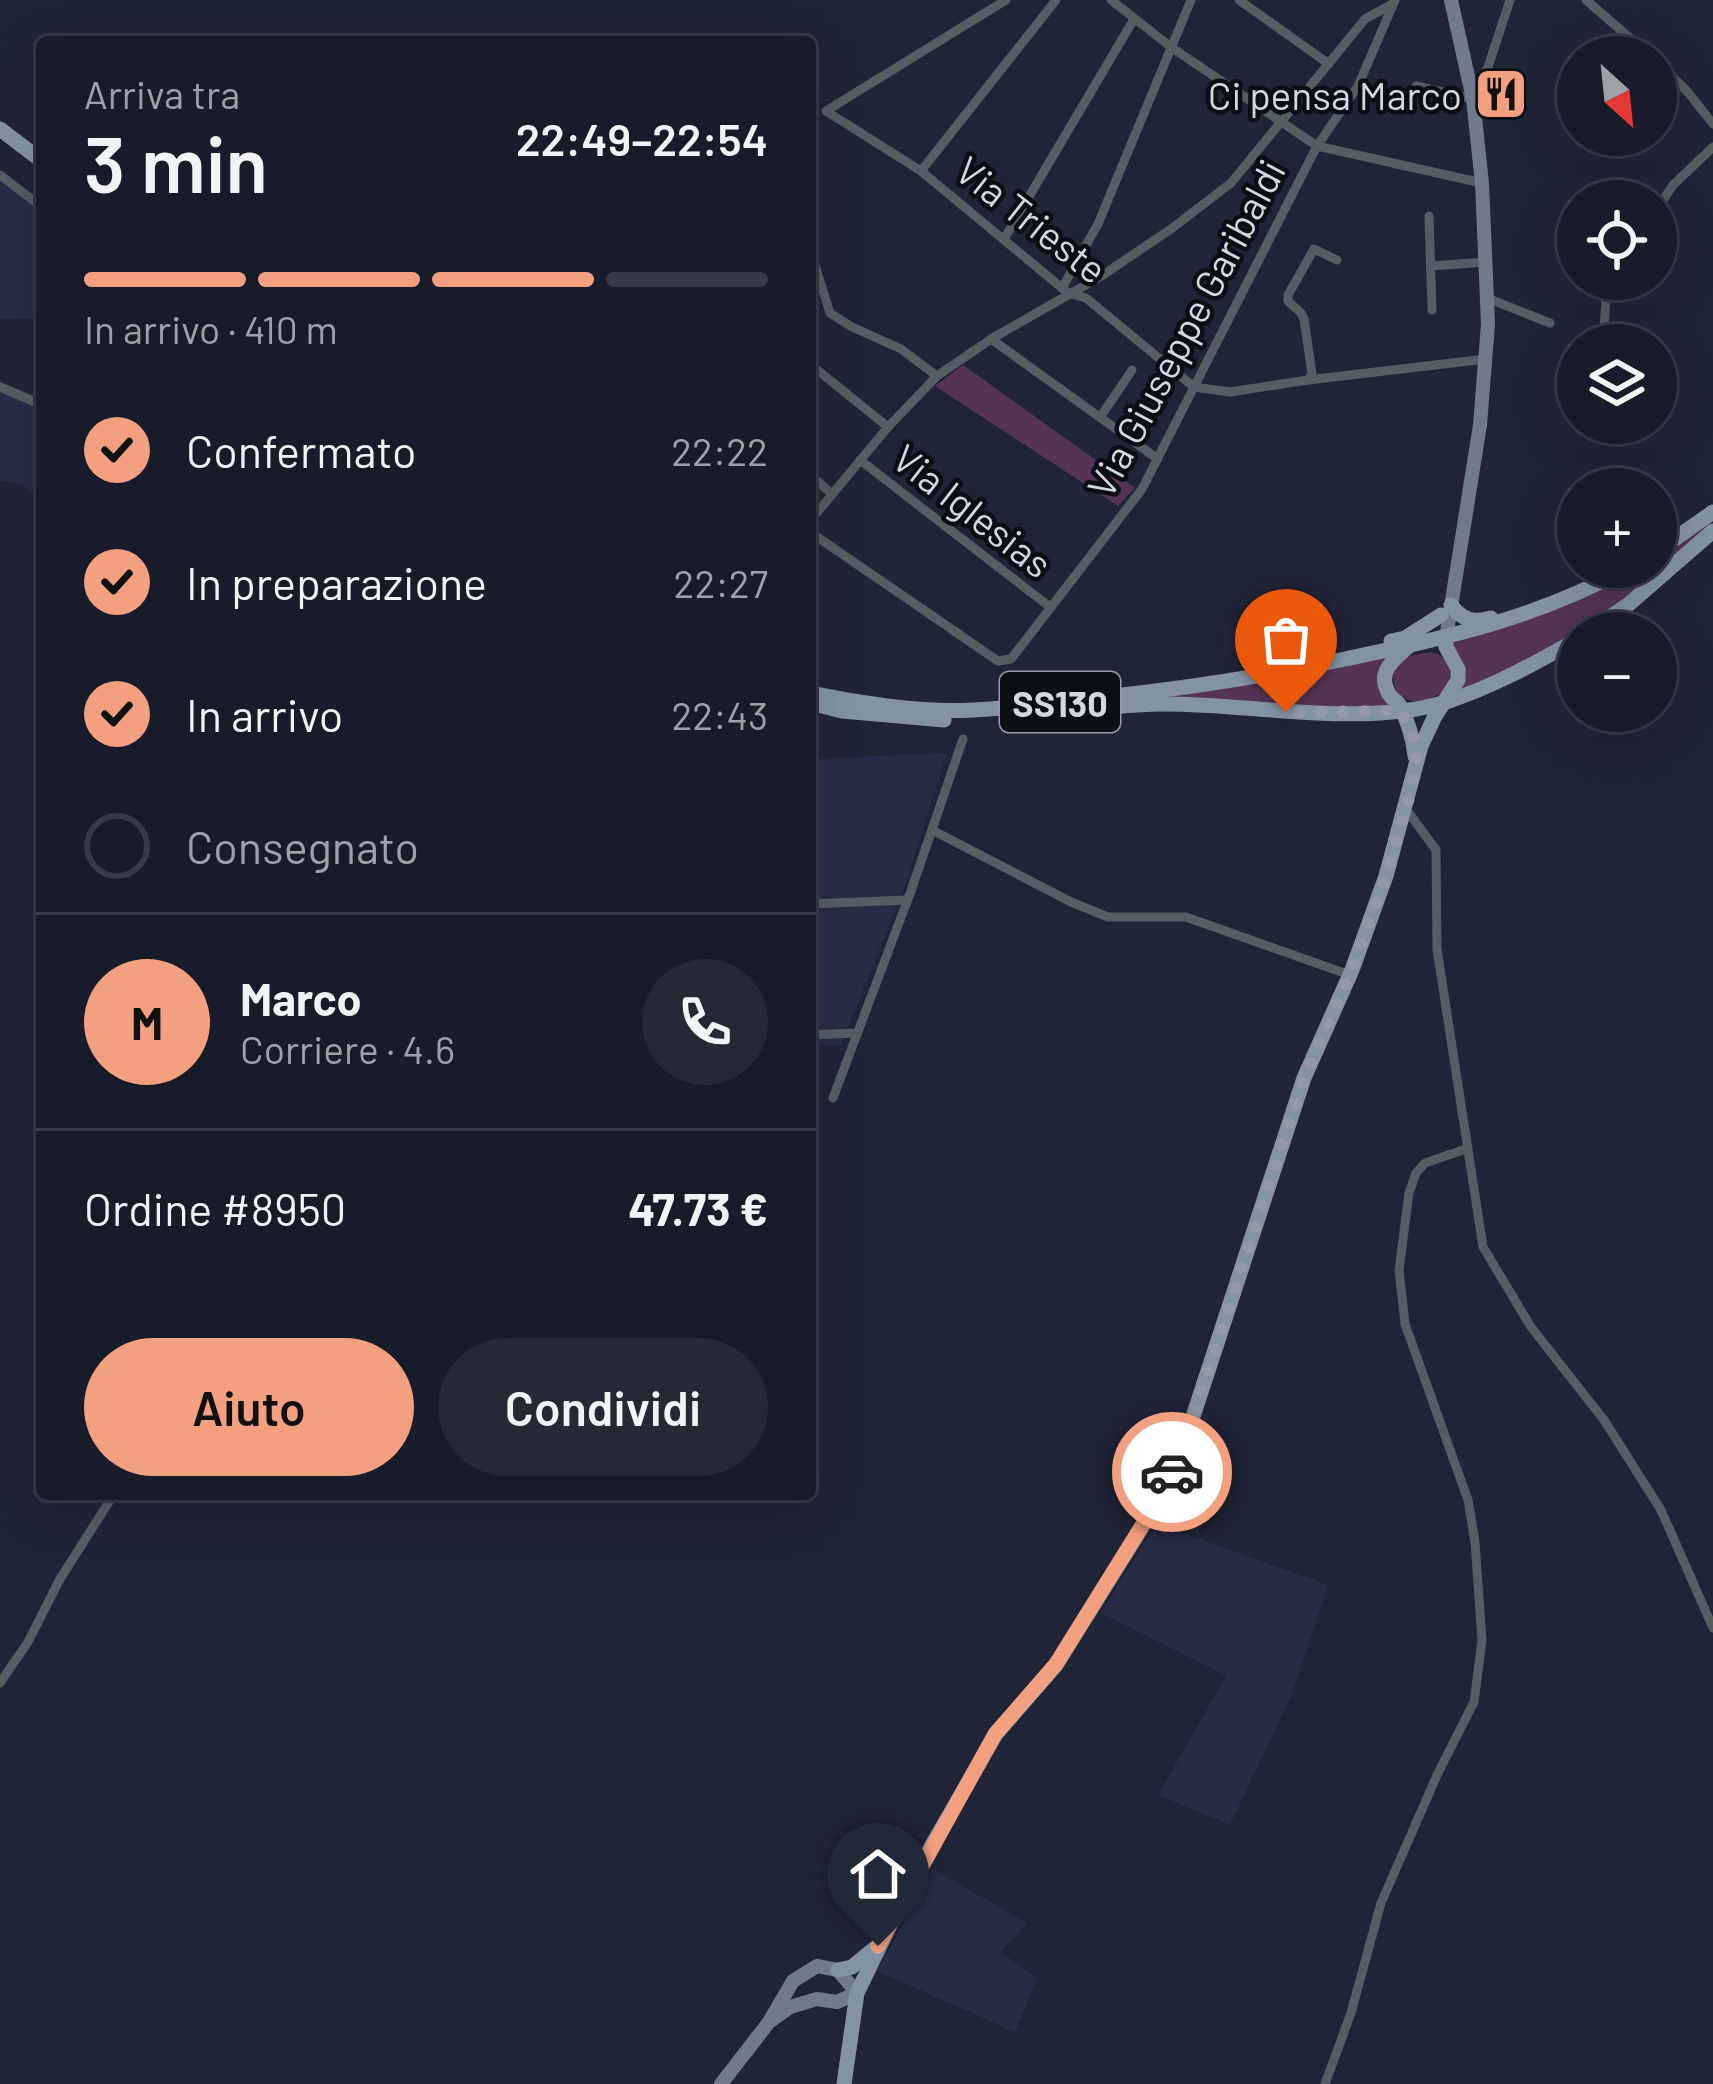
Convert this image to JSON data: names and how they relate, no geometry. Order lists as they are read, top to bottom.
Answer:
{
  "streets": {
    "main road": ["SS130"],
    "street": ["Via Trieste", "Via Giuseppe Garibaldi", "Via Iglesias"]
  },
  "crossings": [
    ["Via Trieste", "Via Giuseppe Garibaldi"],
    ["Via Giuseppe Garibaldi", "Via Iglesias"]
  ],
  "places": {
    "restaurant": ["Ci pensa Marco"]
  },
  "north": "bottom right",
  "page": {
    "map_buttons": ["+", "−"],
    "heading": ["3 min", "Arriva tra", "22:49–22:54"],
    "panel": [
      "Marco",
      "Corriere · 4.6",
      "Ordine #8950",
      "47.73 €"
    ],
    "bar": "In arrivo · 410 m",
    "list": [
      ["Confermato", "22:22"],
      ["In preparazione", "22:27"],
      ["In arrivo", "22:43"],
      "Consegnato"
    ],
    "round": "M",
    "buttons": ["Aiuto", "Condividi"]
  }
}
